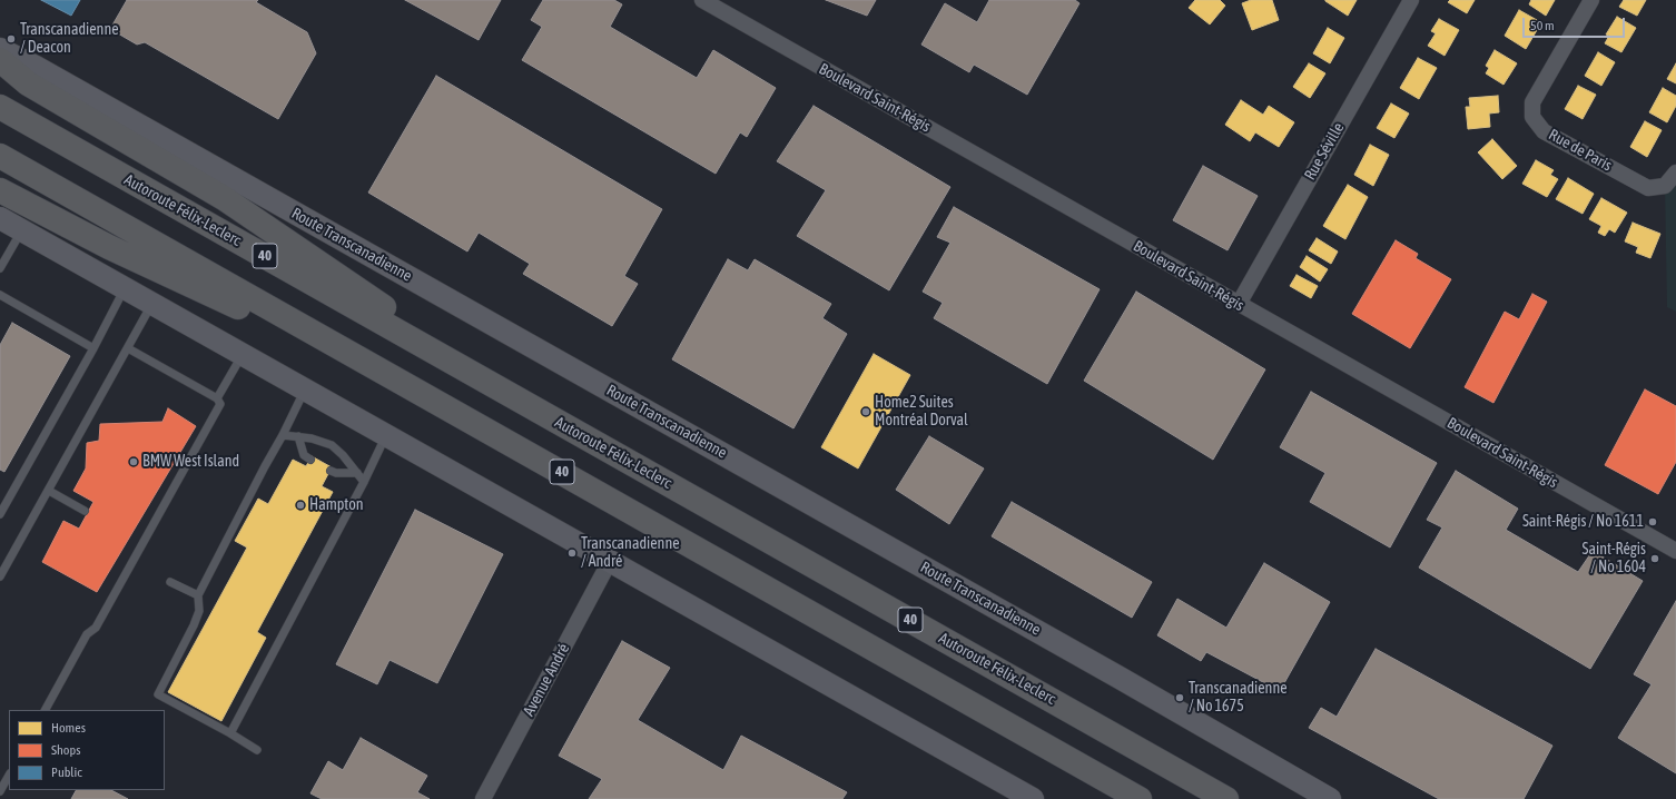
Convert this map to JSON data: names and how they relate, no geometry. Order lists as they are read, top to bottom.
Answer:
{
  "streets": {
    "highway": ["Autoroute Félix-Leclerc", "40"],
    "main road": ["Route Transcanadienne"],
    "street": [
      "Boulevard Saint-Régis",
      "Rue de Paris",
      "Rue Séville",
      "Avenue André"
    ]
  },
  "crossings": [
    ["Boulevard Saint-Régis", "Rue Séville"]
  ],
  "places": [
    "Transcanadienne / Deacon",
    "Home2 Suites Montréal Dorval",
    "BMW West Island",
    "Hampton",
    "Saint-Régis / No 1611",
    "Transcanadienne / André",
    "Saint-Régis / No 1604",
    "Transcanadienne / No 1675"
  ],
  "legend": ["Homes", "Shops", "Public"],
  "scale_bar": "50 m"
}
